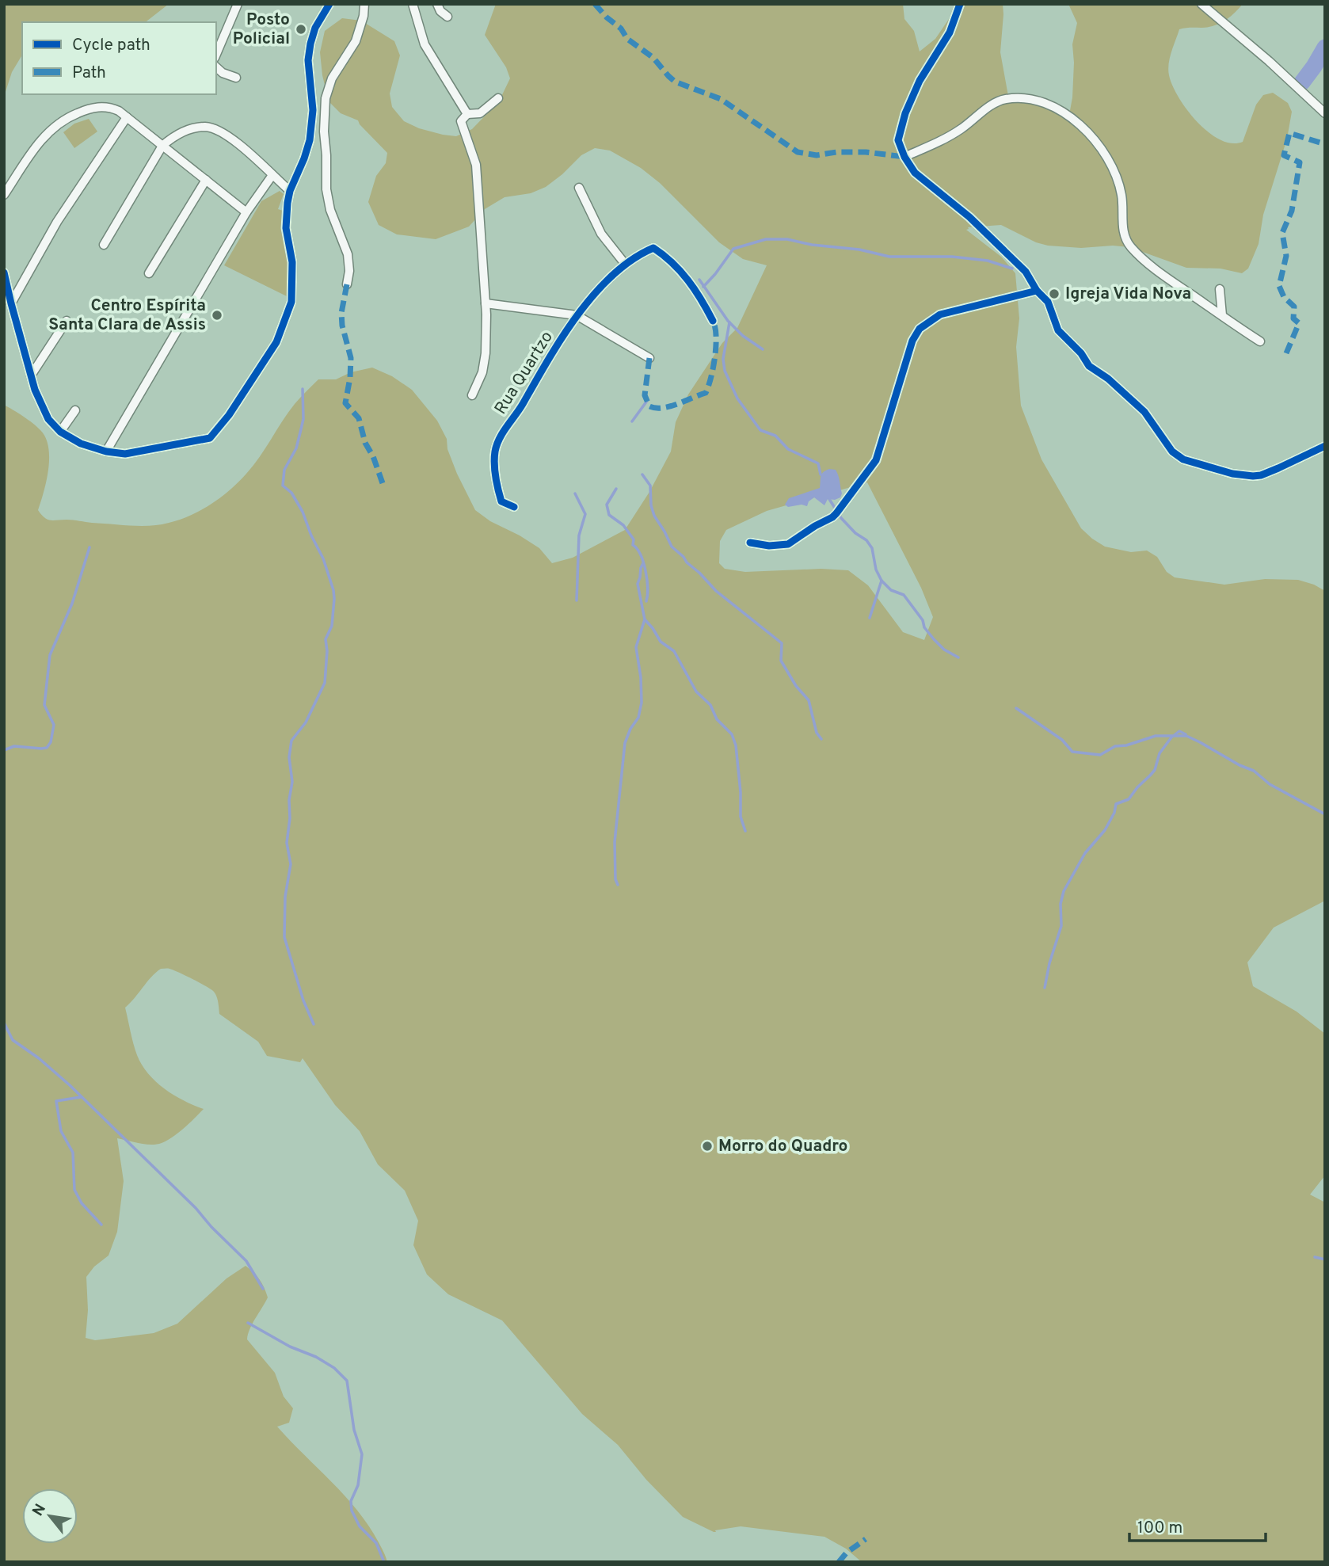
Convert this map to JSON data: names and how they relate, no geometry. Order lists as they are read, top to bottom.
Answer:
{
  "streets": {
    "street": ["Rua Quartzo"]
  },
  "places": [
    "Posto Policial",
    "Igreja Vida Nova",
    "Centro Espírita Santa Clara de Assis",
    "Morro do Quadro"
  ],
  "legend": ["Cycle path", "Path"],
  "scale_bar": "100 m",
  "north": "top left"
}
